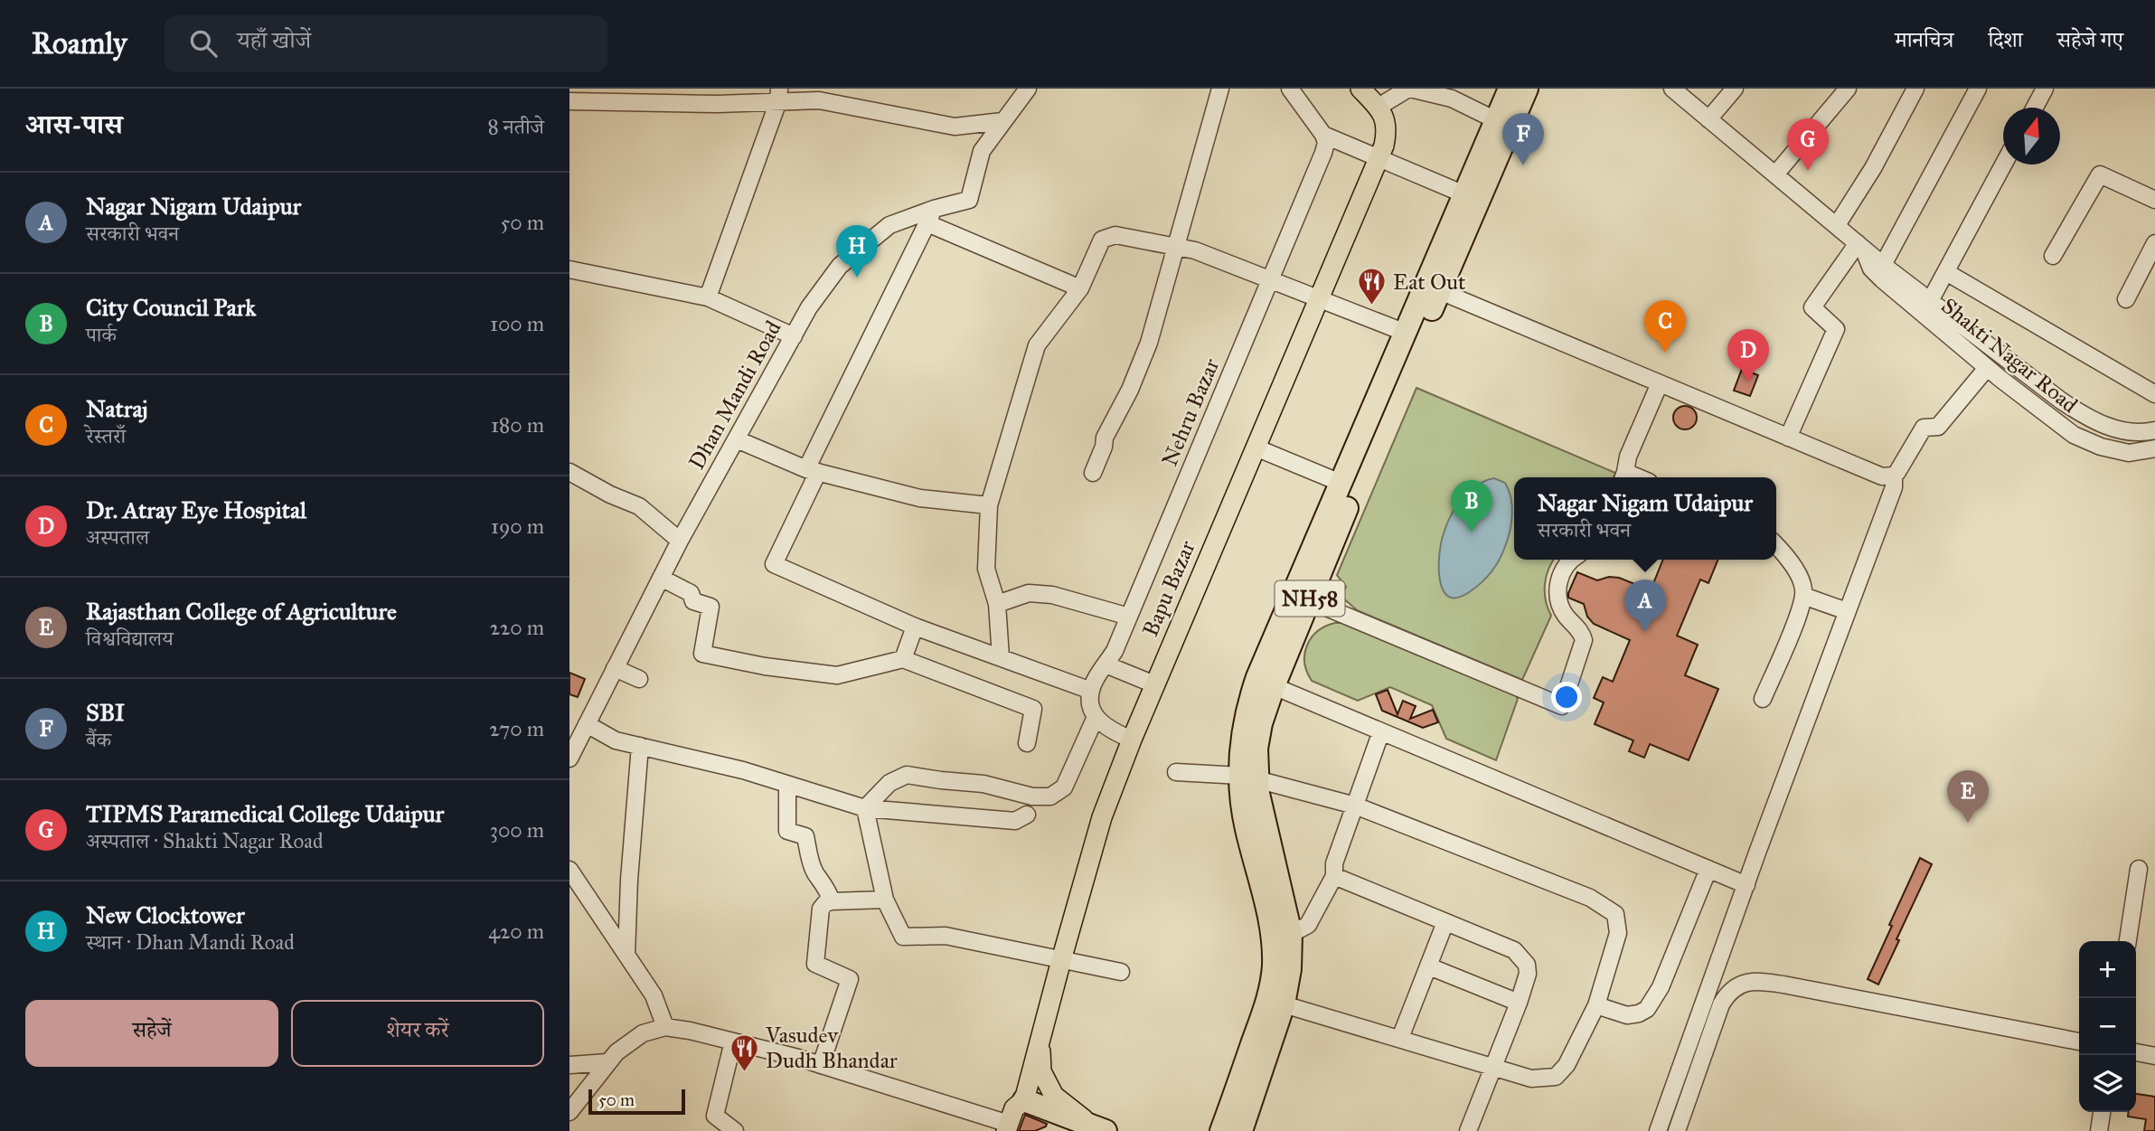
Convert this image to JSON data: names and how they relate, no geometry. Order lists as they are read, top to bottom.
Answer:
{
  "streets": {
    "highway": ["NH58"],
    "main road": ["Bapu Bazar"],
    "street": ["Shakti Nagar Road", "Dhan Mandi Road", "Nehru Bazar"]
  },
  "places": {
    "restaurant": ["Eat Out", "Vasudev Dudh Bhandar"]
  },
  "scale_bar": "50 m",
  "north": "top",
  "page": {
    "header": "Roamly",
    "search": "यहाँ खोजें",
    "nav": ["मानचित्र", "दिशा", "सहेजे गए"],
    "heading": ["आस-पास", "8 नतीजे"],
    "pins": [
      "F",
      "G",
      "H",
      "C",
      "D",
      "B",
      "A",
      "E"
    ],
    "list": [
      {
        "mark": "A",
        "name": "Nagar Nigam Udaipur",
        "note": "सरकारी भवन",
        "value": "50 m"
      },
      {
        "mark": "B",
        "name": "City Council Park",
        "note": "पार्क",
        "value": "100 m"
      },
      {
        "mark": "C",
        "name": "Natraj",
        "note": "रेस्तराँ",
        "value": "180 m"
      },
      {
        "mark": "D",
        "name": "Dr. Atray Eye Hospital",
        "note": "अस्पताल",
        "value": "190 m"
      },
      {
        "mark": "E",
        "name": "Rajasthan College of Agriculture",
        "note": "विश्वविद्यालय",
        "value": "220 m"
      },
      {
        "mark": "F",
        "name": "SBI",
        "note": "बैंक",
        "value": "270 m"
      },
      {
        "mark": "G",
        "name": "TIPMS Paramedical College Udaipur",
        "note": "अस्पताल · Shakti Nagar Road",
        "value": "300 m"
      },
      {
        "mark": "H",
        "name": "New Clocktower",
        "note": "स्थान · Dhan Mandi Road",
        "value": "420 m"
      }
    ],
    "popup": ["Nagar Nigam Udaipur", "सरकारी भवन"],
    "map_buttons": ["+", "−"],
    "buttons": ["सहेजें", "शेयर करें"],
    "scale": "50 m"
  }
}
